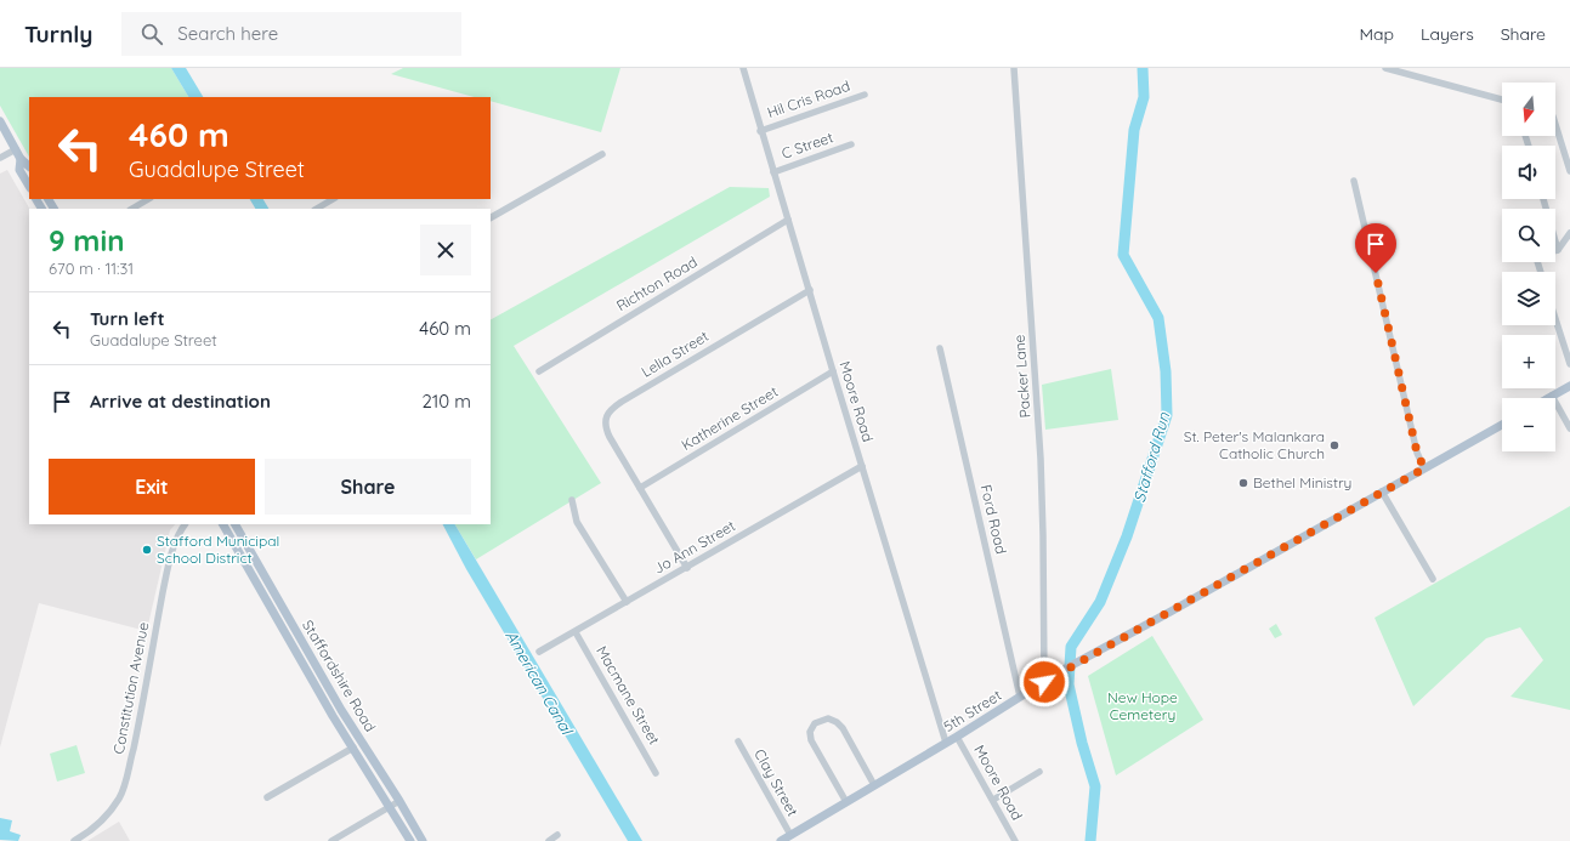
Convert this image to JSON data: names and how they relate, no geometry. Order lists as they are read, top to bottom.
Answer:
{
  "streets": {
    "main road": ["Staffordshire Road", "5th Street"],
    "street": [
      "Hil Cris Road",
      "C Street",
      "Richton Road",
      "Lelia Street",
      "Packer Lane",
      "Moore Road",
      "Katherine Street",
      "Ford Road",
      "Jo Ann Street",
      "Constitution Avenue",
      "Macmane Street",
      "Clay Street"
    ]
  },
  "crossings": [
    ["Hil Cris Road", "Moore Road"],
    ["C Street", "Moore Road"],
    ["Richton Road", "Moore Road"],
    ["Lelia Street", "Moore Road"],
    ["Lelia Street", "Katherine Street"],
    ["Lelia Street", "Jo Ann Street"],
    ["Packer Lane", "5th Street"],
    ["Moore Road", "Katherine Street"],
    ["Moore Road", "Jo Ann Street"],
    ["Moore Road", "5th Street"],
    ["Ford Road", "5th Street"],
    ["Jo Ann Street", "Macmane Street"],
    ["5th Street", "Clay Street"]
  ],
  "water": ["Stafford Run", "American Canal"],
  "parks": ["New Hope Cemetery"],
  "places": ["St. Peter's Malankara Catholic Church", "Bethel Ministry", "Stafford Municipal School District"],
  "north": "bottom",
  "page": {
    "header": "Turnly",
    "search": "Search here",
    "nav": ["Map", "Layers", "Share"],
    "map_buttons": ["+", "−"],
    "turn": ["460 m", "Guadalupe Street"],
    "heading": ["9 min", "670 m · 11:31"],
    "list": [
      {
        "name": "Turn left",
        "note": "Guadalupe Street",
        "value": "460 m"
      },
      {
        "name": "Arrive at destination",
        "value": "210 m"
      }
    ],
    "buttons": ["Exit", "Share"]
  }
}
